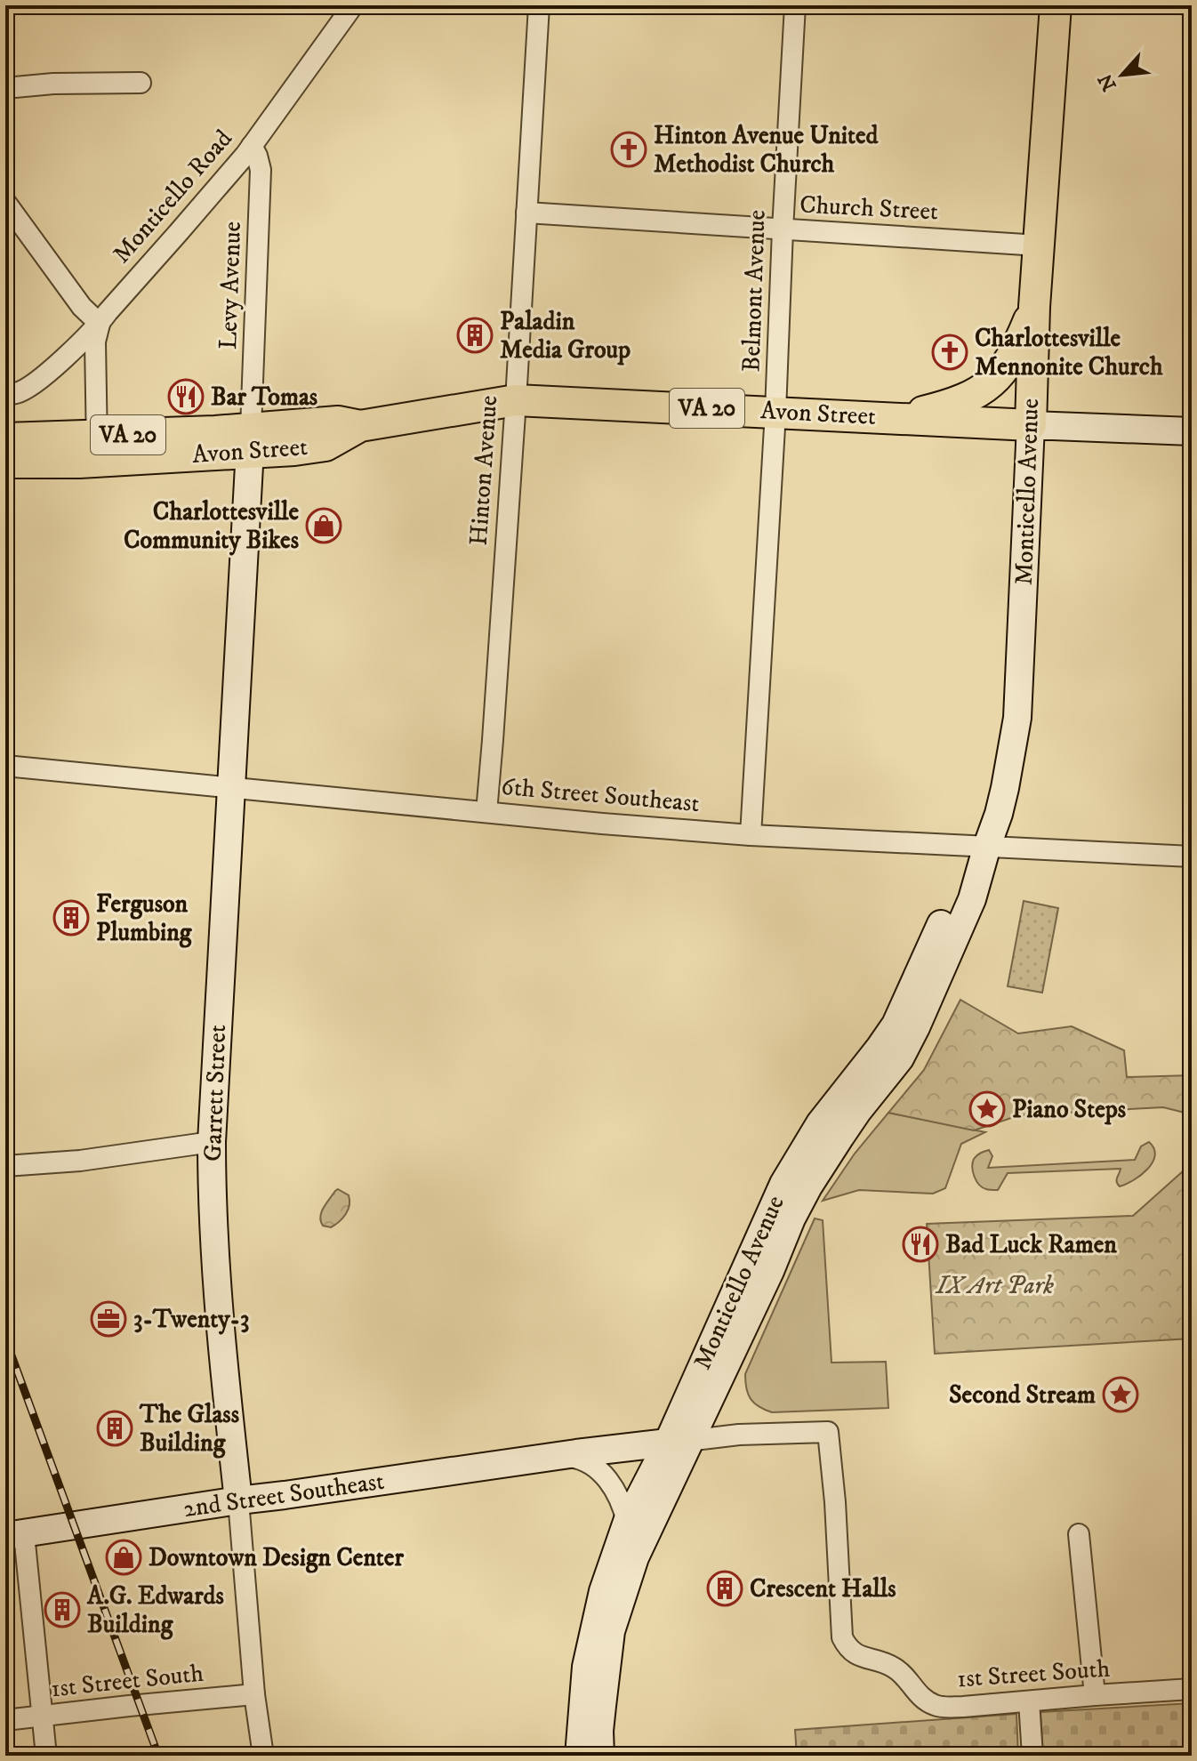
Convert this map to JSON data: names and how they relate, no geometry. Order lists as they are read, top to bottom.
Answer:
{
  "streets": {
    "main road": [
      "VA 20",
      "Avon Street",
      "Monticello Avenue",
      "Garrett Street",
      "2nd Street Southeast"
    ],
    "street": [
      "Monticello Road",
      "Church Street",
      "Levy Avenue",
      "Belmont Avenue",
      "Hinton Avenue",
      "6th Street Southeast",
      "1st Street South"
    ]
  },
  "crossings": [
    ["Monticello Road", "Levy Avenue"],
    ["Church Street", "Belmont Avenue"],
    ["Church Street", "Hinton Avenue"],
    ["Church Street", "Monticello Avenue"],
    ["Levy Avenue", "Avon Street"],
    ["Levy Avenue", "Garrett Street"],
    ["Belmont Avenue", "Avon Street"],
    ["Belmont Avenue", "6th Street Southeast"],
    ["VA 20", "Avon Street"],
    ["VA 20", "Monticello Avenue"],
    ["Avon Street", "Hinton Avenue"],
    ["Avon Street", "Monticello Avenue"],
    ["Avon Street", "Garrett Street"],
    ["Hinton Avenue", "6th Street Southeast"],
    ["Monticello Avenue", "6th Street Southeast"],
    ["Monticello Avenue", "2nd Street Southeast"],
    ["6th Street Southeast", "Garrett Street"],
    ["Garrett Street", "2nd Street Southeast"],
    ["Garrett Street", "1st Street South"],
    ["2nd Street Southeast", "1st Street South"]
  ],
  "parks": ["IX Art Park"],
  "places": {
    "church": ["Hinton Avenue United Methodist Church", "Charlottesville Mennonite Church"],
    "building": [
      "Paladin Media Group",
      "Ferguson Plumbing",
      "The Glass Building",
      "Crescent Halls",
      "A.G. Edwards Building"
    ],
    "restaurant": ["Bar Tomas", "Bad Luck Ramen"],
    "shop": ["Charlottesville Community Bikes", "Downtown Design Center"],
    "place": ["Piano Steps", "Second Stream"],
    "office": ["3-Twenty-3"]
  },
  "north": "bottom left"
}
